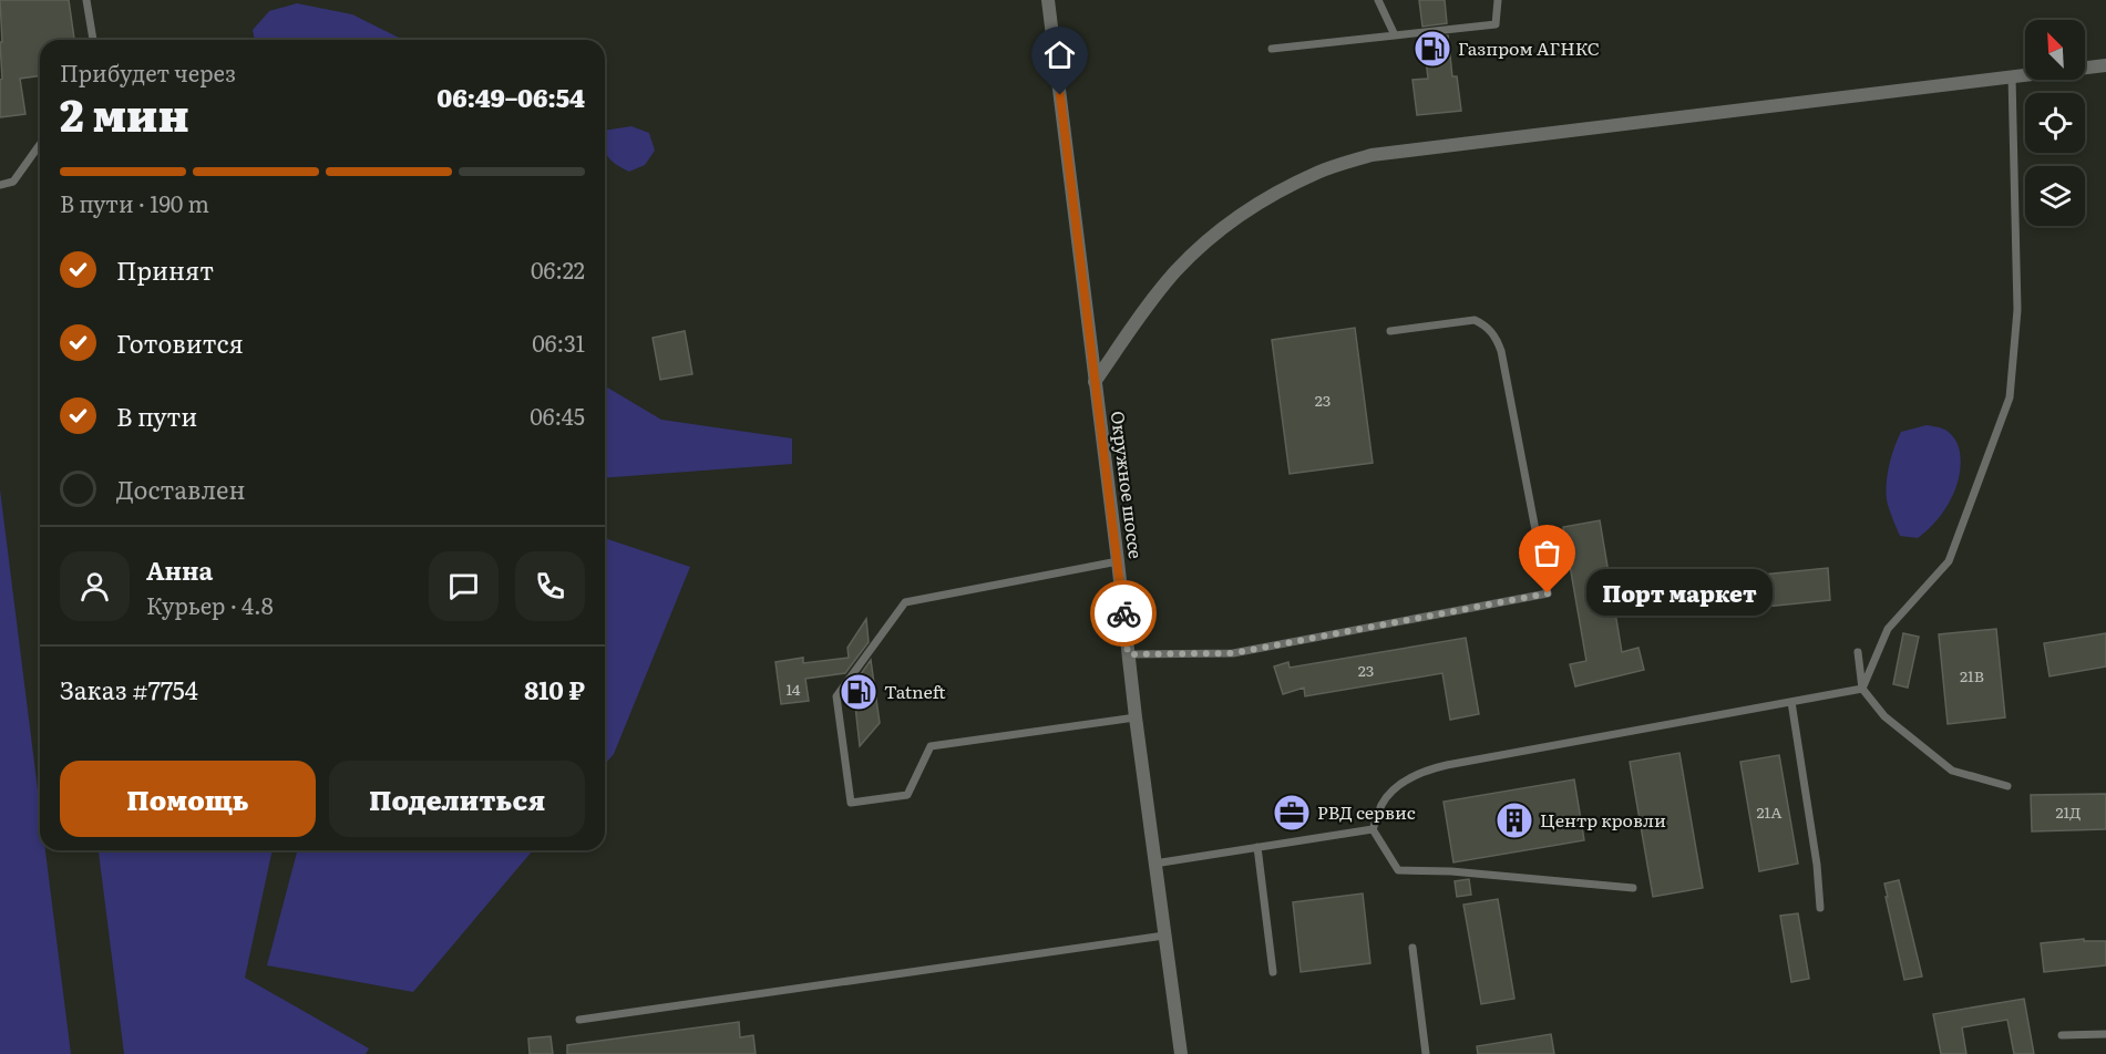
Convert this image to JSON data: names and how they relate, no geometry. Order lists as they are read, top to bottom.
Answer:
{
  "streets": {
    "street": ["Окружное шоссе"]
  },
  "places": {
    "fuel station": ["Газпром АГНКС", "Tatneft"],
    "other": ["Порт маркет"],
    "office": ["РВД сервис"],
    "building": ["Центр кровли"]
  },
  "house_numbers": [
    "23",
    "23",
    "21В",
    "14",
    "21А",
    "21Д"
  ],
  "north": "top left",
  "page": {
    "heading": ["2 мин", "Прибудет через", "06:49–06:54"],
    "panel": [
      "Анна",
      "Курьер · 4.8",
      "Заказ #7754",
      "810 ₽"
    ],
    "bar": "В пути · 190 m",
    "list": [
      ["Принят", "06:22"],
      ["Готовится", "06:31"],
      ["В пути", "06:45"],
      "Доставлен"
    ],
    "bubble": "Порт маркет",
    "buttons": ["Помощь", "Поделиться"]
  }
}
